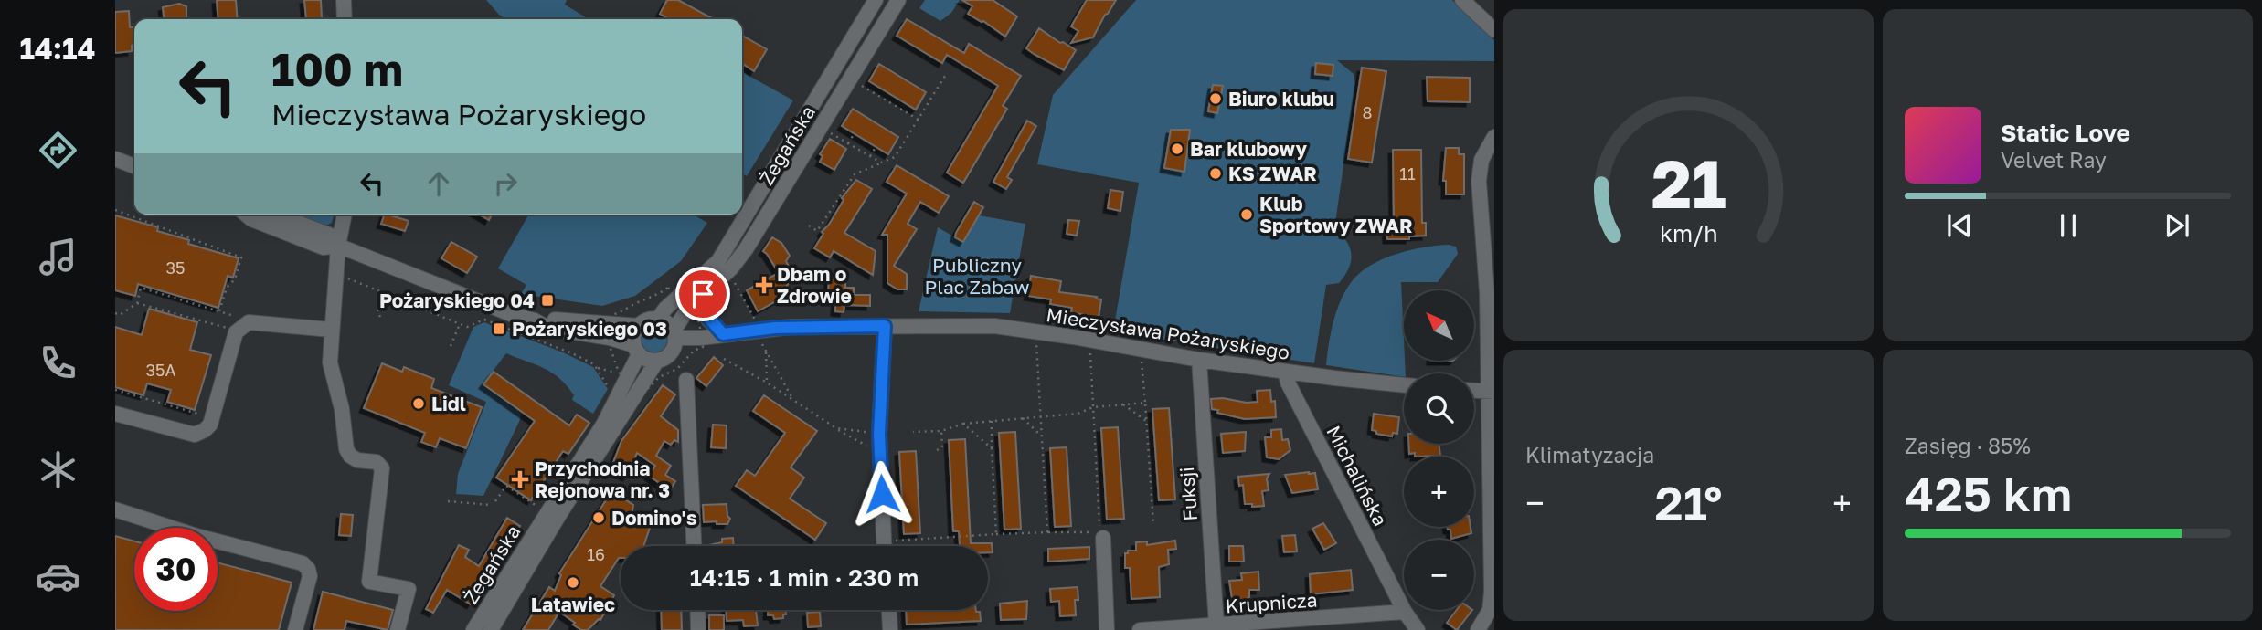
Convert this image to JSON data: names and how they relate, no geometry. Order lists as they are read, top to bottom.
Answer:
{
  "streets": {
    "street": [
      "Żegańska",
      "Mieczysława Pożaryskiego",
      "Michalińska",
      "Fuksji",
      "Krupnicza"
    ]
  },
  "crossings": [
    ["Żegańska", "Mieczysława Pożaryskiego"],
    ["Mieczysława Pożaryskiego", "Michalińska"],
    ["Mieczysława Pożaryskiego", "Fuksji"],
    ["Michalińska", "Krupnicza"],
    ["Fuksji", "Krupnicza"]
  ],
  "parks": ["Publiczny Plac Zabaw"],
  "places": {
    "other": [
      "Biuro klubu",
      "Bar klubowy",
      "KS ZWAR",
      "Klub Sportowy ZWAR",
      "Lidl",
      "Domino's",
      "Latawiec"
    ],
    "health": ["Dbam o Zdrowie", "Przychodnia Rejonowa nr. 3"],
    "transit": ["Pożaryskiego 04", "Pożaryskiego 03"]
  },
  "house_numbers": [
    "8",
    "11",
    "35",
    "35A",
    "16"
  ],
  "north": "top left",
  "page": {
    "tabs": "14:14",
    "turn": ["100 m", "Mieczysława Pożaryskiego"],
    "song": ["Static Love", "Velvet Ray"],
    "map_buttons": ["+", "−"],
    "tile": [
      "Klimatyzacja",
      ["Zasięg · 85%", "425 km"]
    ],
    "heat": ["−", "21°", "+"],
    "limit": "30",
    "trip": "14:15 · 1 min · 230 m",
    "gauge": ["21", "km/h"]
  }
}
